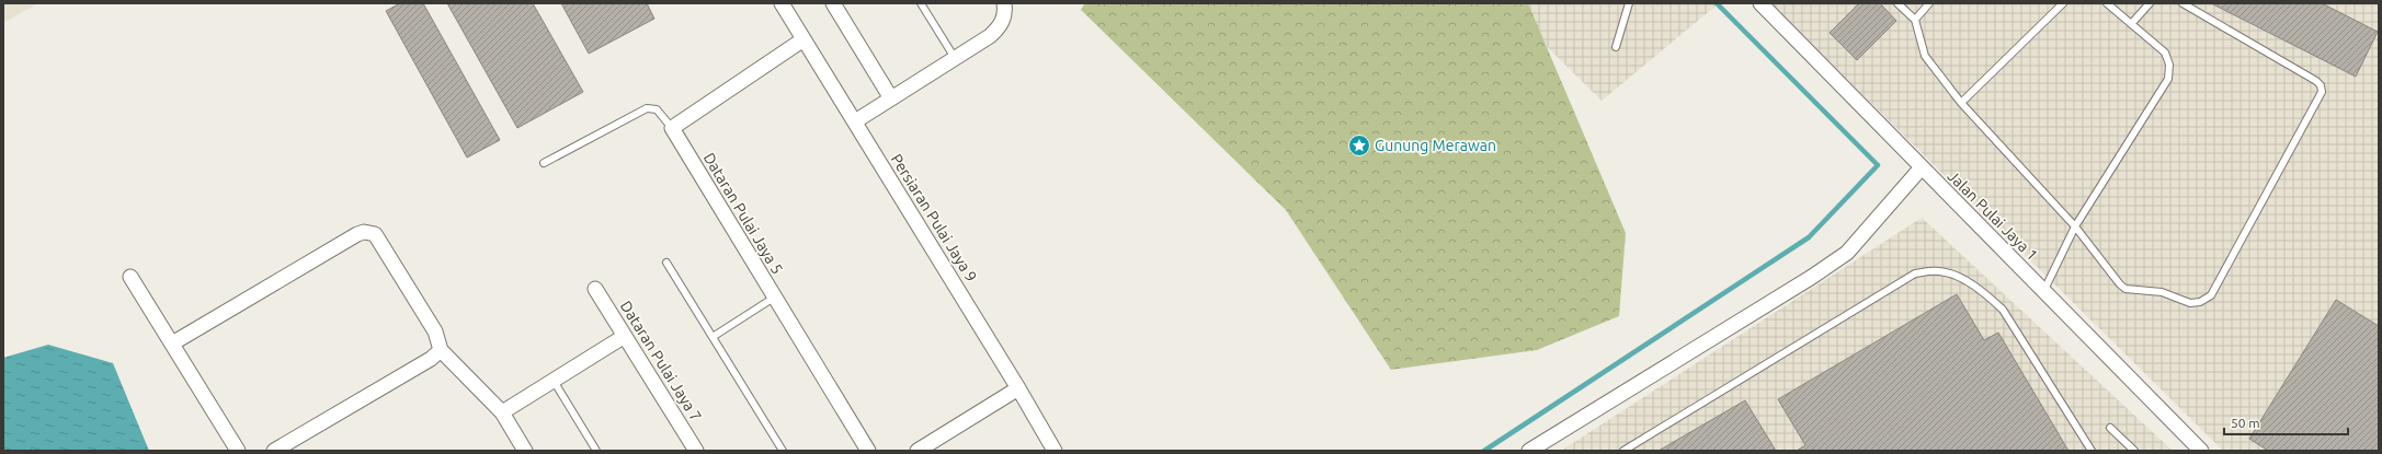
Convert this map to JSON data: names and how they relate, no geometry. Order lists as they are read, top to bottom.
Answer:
{
  "streets": {
    "street": [
      "Dataran Pulai Jaya 5",
      "Jalan Pulai Jaya 1",
      "Persiaran Pulai Jaya 9",
      "Dataran Pulai Jaya 7"
    ]
  },
  "places": {
    "place": ["Gunung Merawan"]
  },
  "scale_bar": "50 m"
}
